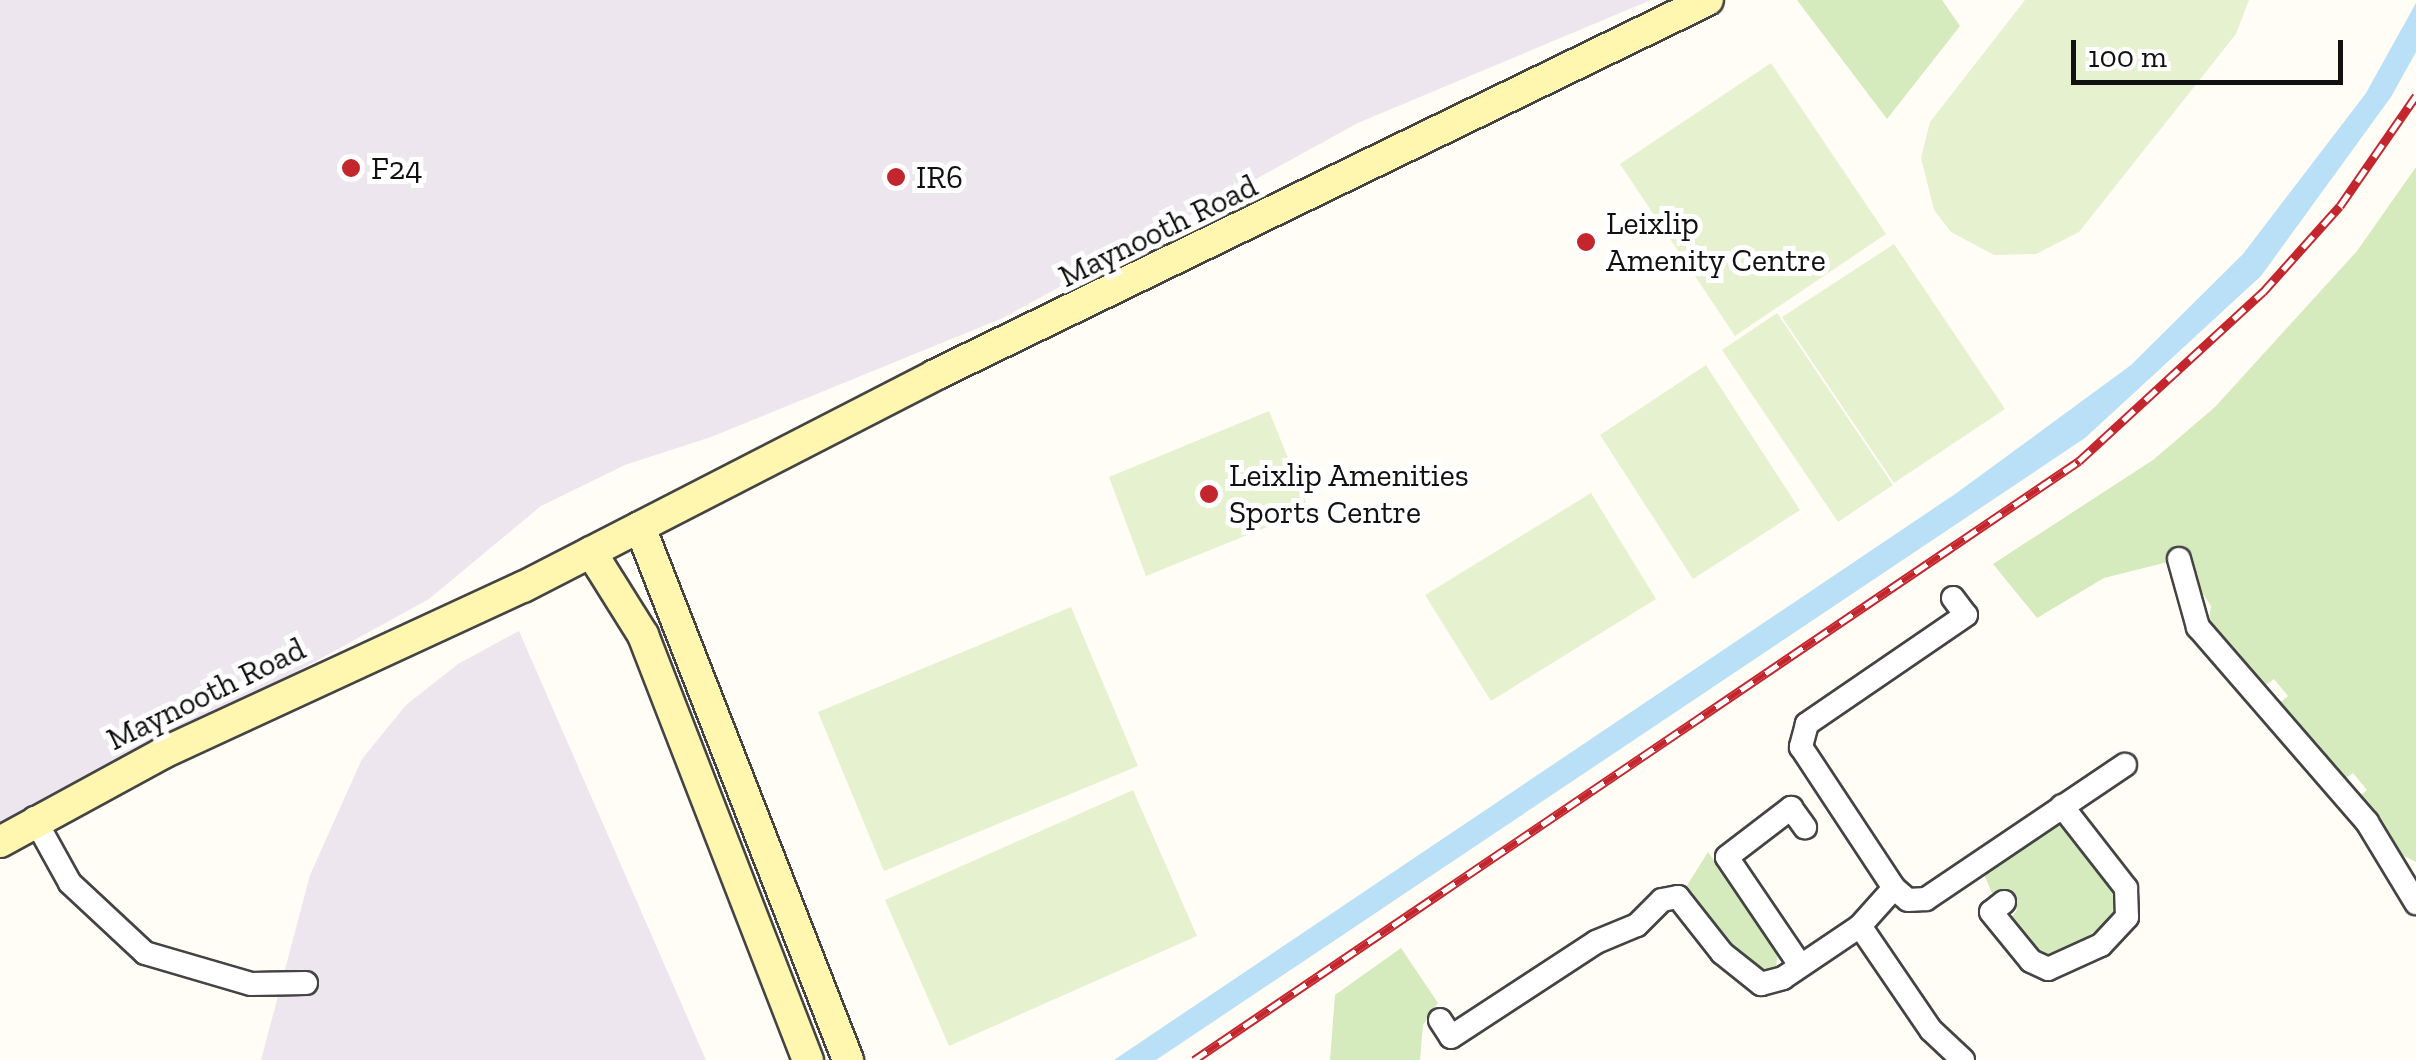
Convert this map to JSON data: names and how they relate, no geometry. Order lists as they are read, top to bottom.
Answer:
{
  "streets": {
    "main road": ["Maynooth Road"]
  },
  "places": [
    "F24",
    "IR6",
    "Leixlip Amenity Centre",
    "Leixlip Amenities Sports Centre"
  ],
  "scale_bar": "100 m"
}
